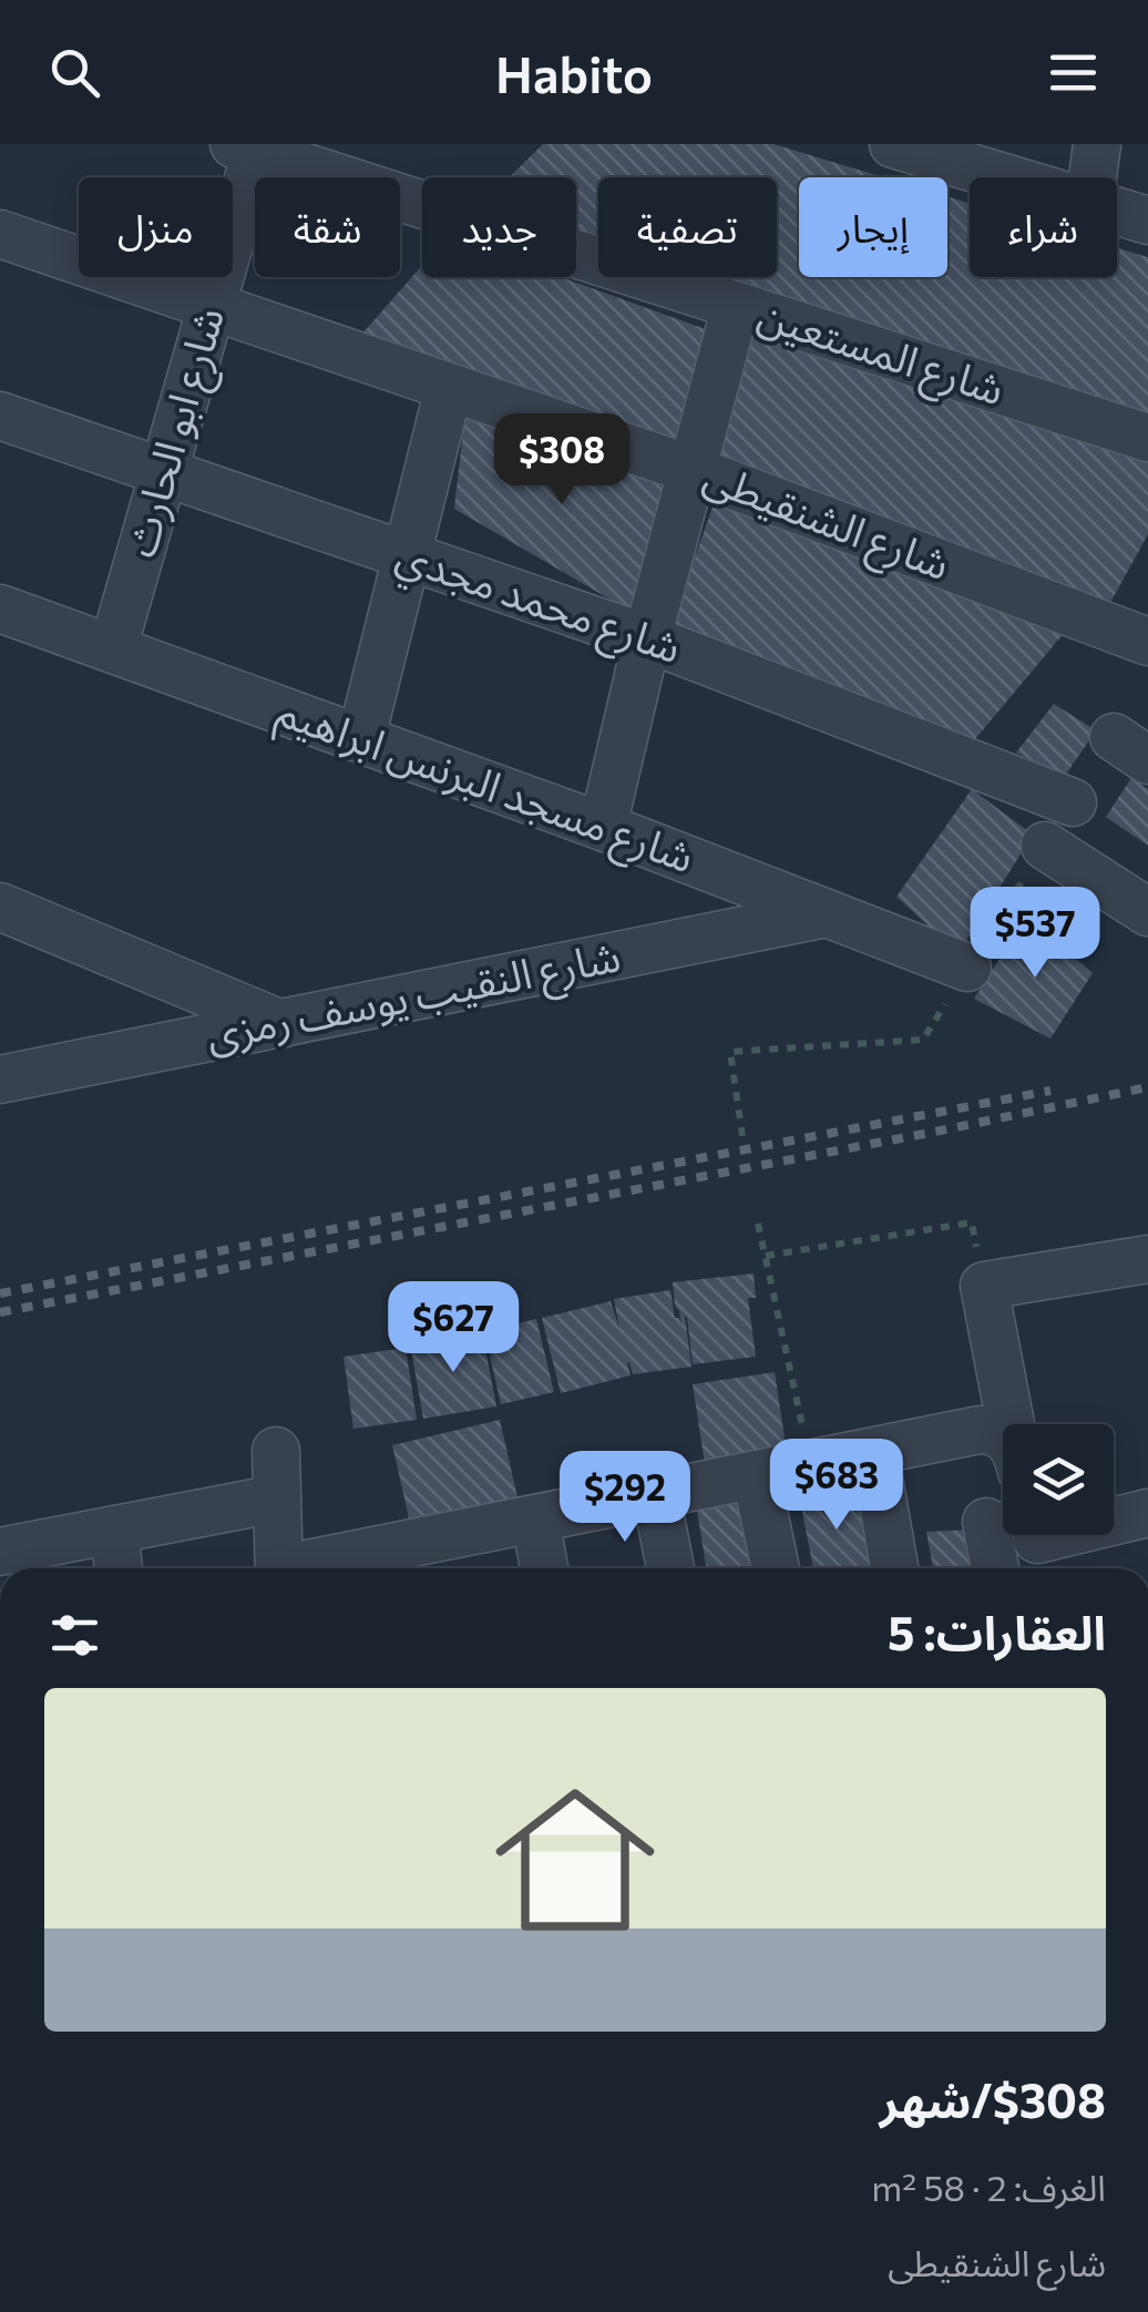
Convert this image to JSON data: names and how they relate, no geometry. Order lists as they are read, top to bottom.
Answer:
{
  "streets": {
    "street": [
      "شارع المستعين",
      "شارع ابو الحارث",
      "شارع الشنقيطى",
      "شارع محمد مجدي",
      "شارع مسجد البرنس ابراهيم",
      "شارع النقيب يوسف رمزى"
    ]
  },
  "crossings": [
    ["شارع المستعين", "شارع ابو الحارث"],
    ["شارع ابو الحارث", "شارع الشنقيطى"],
    ["شارع ابو الحارث", "شارع محمد مجدي"],
    ["شارع ابو الحارث", "شارع مسجد البرنس ابراهيم"],
    ["شارع مسجد البرنس ابراهيم", "شارع النقيب يوسف رمزى"]
  ],
  "page": {
    "header": "Habito",
    "chip": [
      "شراء",
      "إيجار",
      "تصفية",
      "جديد",
      "شقة",
      "منزل"
    ],
    "price": [
      "$308",
      "$537",
      "$627",
      "$683",
      "$292"
    ],
    "heading": "العقارات: 5",
    "list": [
      {
        "name": "$308/شهر",
        "note": "الغرف: 2 · 58 m² · شارع الشنقيطى"
      }
    ]
  }
}
